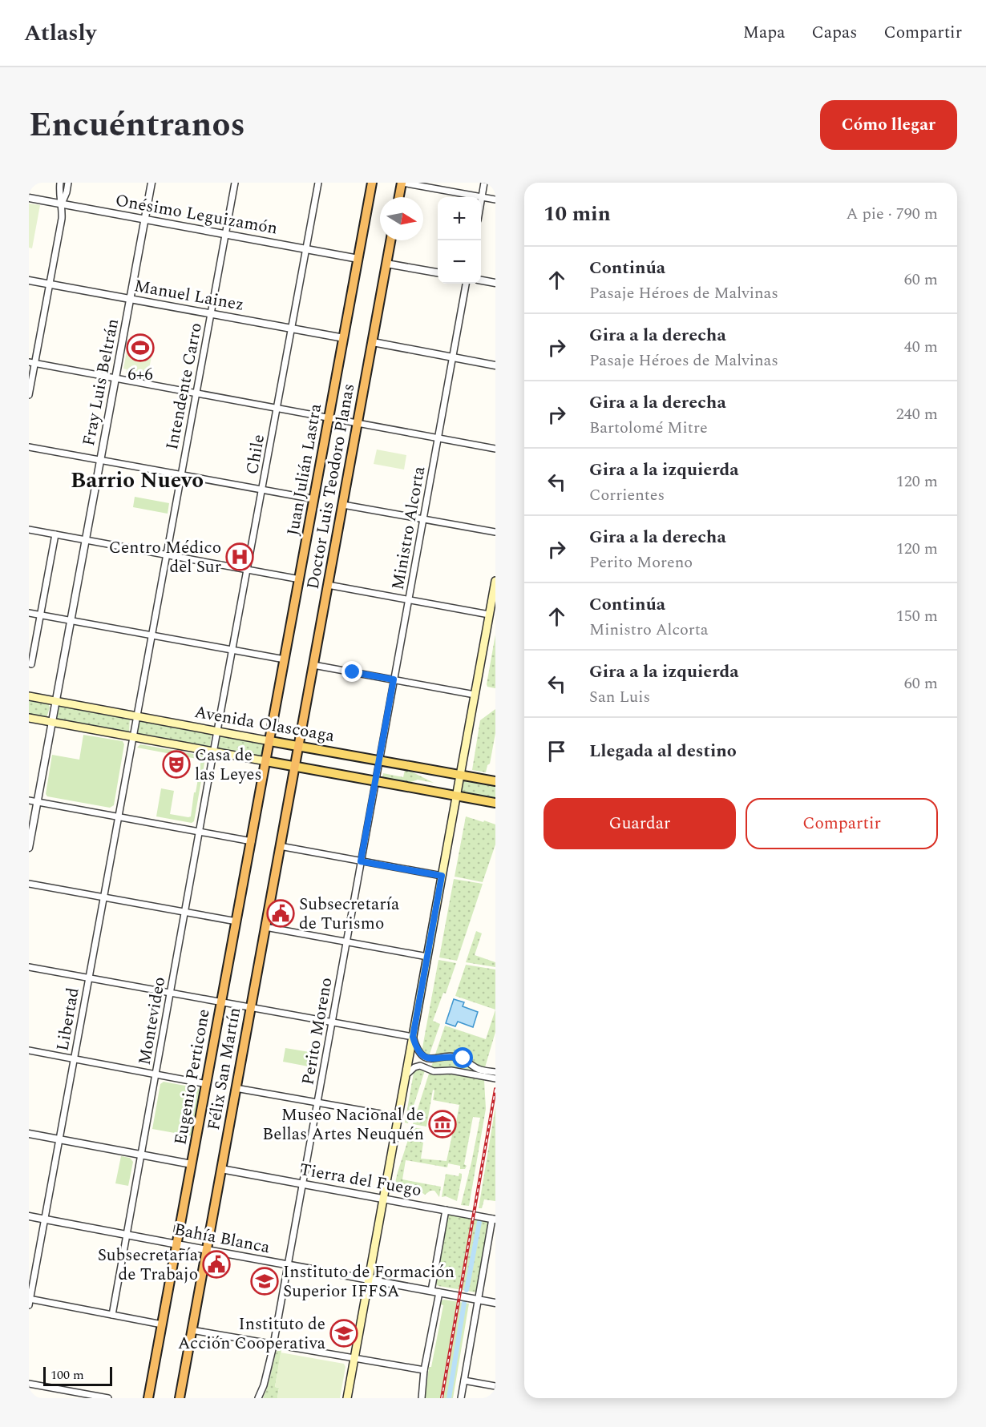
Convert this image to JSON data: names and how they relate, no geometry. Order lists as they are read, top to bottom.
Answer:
{
  "streets": {
    "highway": [
      "Juan Julián Lastra",
      "Doctor Luis Teodoro Planas",
      "Félix San Martín",
      "Eugenio Perticone"
    ],
    "main road": ["Avenida Olascoaga"],
    "street": [
      "Onésimo Leguizamón",
      "Manuel Lainez",
      "Fray Luis Beltrán",
      "Intendente Carro",
      "Chile",
      "Ministro Alcorta",
      "Libertad",
      "Montevideo",
      "Perito Moreno",
      "Tierra del Fuego",
      "Bahía Blanca"
    ]
  },
  "crossings": [
    ["Onésimo Leguizamón", "Fray Luis Beltrán"],
    ["Onésimo Leguizamón", "Intendente Carro"],
    ["Onésimo Leguizamón", "Chile"],
    ["Onésimo Leguizamón", "Juan Julián Lastra"],
    ["Manuel Lainez", "Fray Luis Beltrán"],
    ["Manuel Lainez", "Intendente Carro"],
    ["Manuel Lainez", "Chile"],
    ["Manuel Lainez", "Juan Julián Lastra"],
    ["Fray Luis Beltrán", "Avenida Olascoaga"],
    ["Intendente Carro", "Avenida Olascoaga"],
    ["Intendente Carro", "Libertad"],
    ["Chile", "Avenida Olascoaga"],
    ["Chile", "Montevideo"],
    ["Juan Julián Lastra", "Avenida Olascoaga"],
    ["Juan Julián Lastra", "Eugenio Perticone"],
    ["Doctor Luis Teodoro Planas", "Avenida Olascoaga"],
    ["Doctor Luis Teodoro Planas", "Félix San Martín"],
    ["Ministro Alcorta", "Avenida Olascoaga"],
    ["Ministro Alcorta", "Perito Moreno"],
    ["Avenida Olascoaga", "Montevideo"],
    ["Avenida Olascoaga", "Félix San Martín"],
    ["Libertad", "Bahía Blanca"],
    ["Montevideo", "Bahía Blanca"],
    ["Perito Moreno", "Tierra del Fuego"],
    ["Perito Moreno", "Bahía Blanca"],
    ["Félix San Martín", "Tierra del Fuego"],
    ["Félix San Martín", "Bahía Blanca"],
    ["Eugenio Perticone", "Bahía Blanca"]
  ],
  "districts": ["Barrio Nuevo"],
  "places": {
    "sports": ["6+6"],
    "hospital": ["Centro Médico del Sur"],
    "theatre": ["Casa de las Leyes"],
    "public building": ["Subsecretaría de Turismo", "Subsecretaría de Trabajo"],
    "museum": ["Museo Nacional de Bellas Artes Neuquén"],
    "school or university": ["Instituto de Formación Superior IFFSA", "Instituto de Acción Cooperativa"]
  },
  "scale_bar": "100 m",
  "north": "right",
  "page": {
    "header": "Atlasly",
    "nav": ["Mapa", "Capas", "Compartir"],
    "title": "Encuéntranos",
    "buttons": [
      "Cómo llegar",
      ["Guardar", "Compartir"]
    ],
    "heading": ["10 min", "A pie · 790 m"],
    "map_buttons": ["+", "−"],
    "list": [
      ["Continúa", "Pasaje Héroes de Malvinas", "60 m"],
      ["Gira a la derecha", "Pasaje Héroes de Malvinas", "40 m"],
      ["Gira a la derecha", "Bartolomé Mitre", "240 m"],
      ["Gira a la izquierda", "Corrientes", "120 m"],
      ["Gira a la derecha", "Perito Moreno", "120 m"],
      ["Continúa", "Ministro Alcorta", "150 m"],
      ["Gira a la izquierda", "San Luis", "60 m"],
      "Llegada al destino"
    ],
    "scale": "100 m"
  }
}
